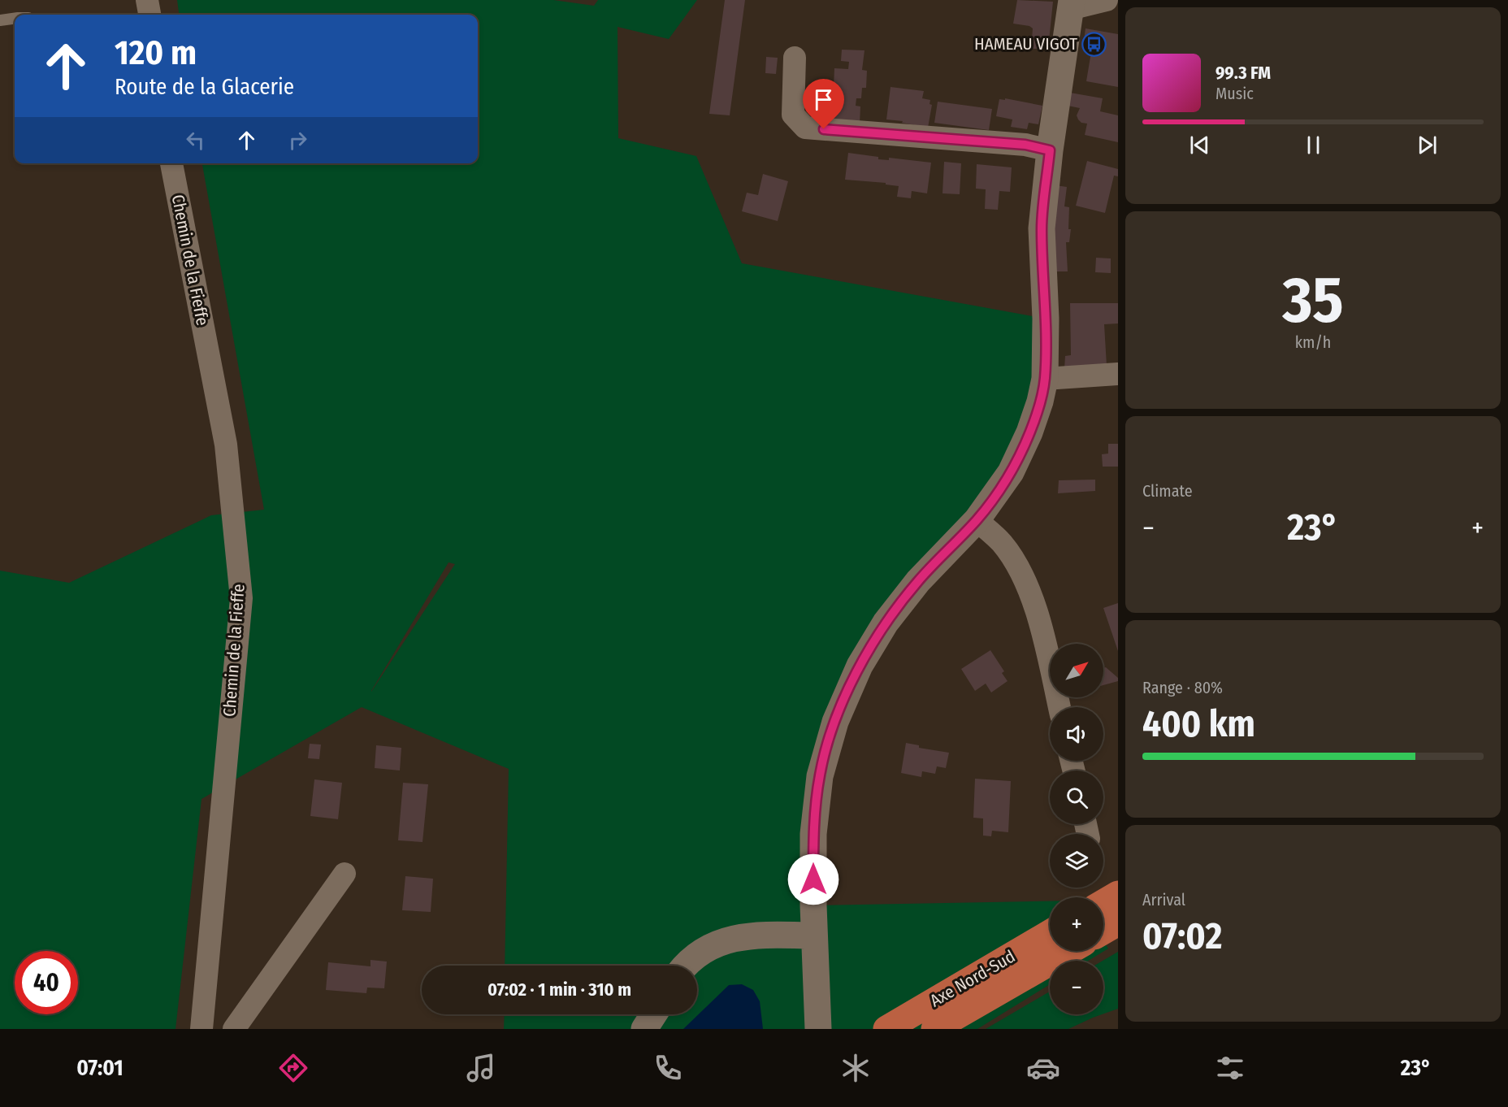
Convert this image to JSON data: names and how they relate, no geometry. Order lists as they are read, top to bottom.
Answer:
{
  "streets": {
    "highway": ["Axe Nord-Sud"],
    "street": ["Chemin de la Fieffe"]
  },
  "places": {
    "bus stop": ["HAMEAU VIGOT"]
  },
  "north": "top right",
  "page": {
    "turn": ["120 m", "Route de la Glacerie"],
    "song": ["99.3 FM", "Music"],
    "tile": [
      ["35", "km/h"],
      "Climate",
      ["Range · 80%", "400 km"],
      ["Arrival", "07:02"]
    ],
    "heat": ["−", "23°", "+"],
    "map_buttons": ["+", "−"],
    "limit": "40",
    "trip": "07:02 · 1 min · 310 m",
    "tabs": ["07:01", "23°"]
  }
}
